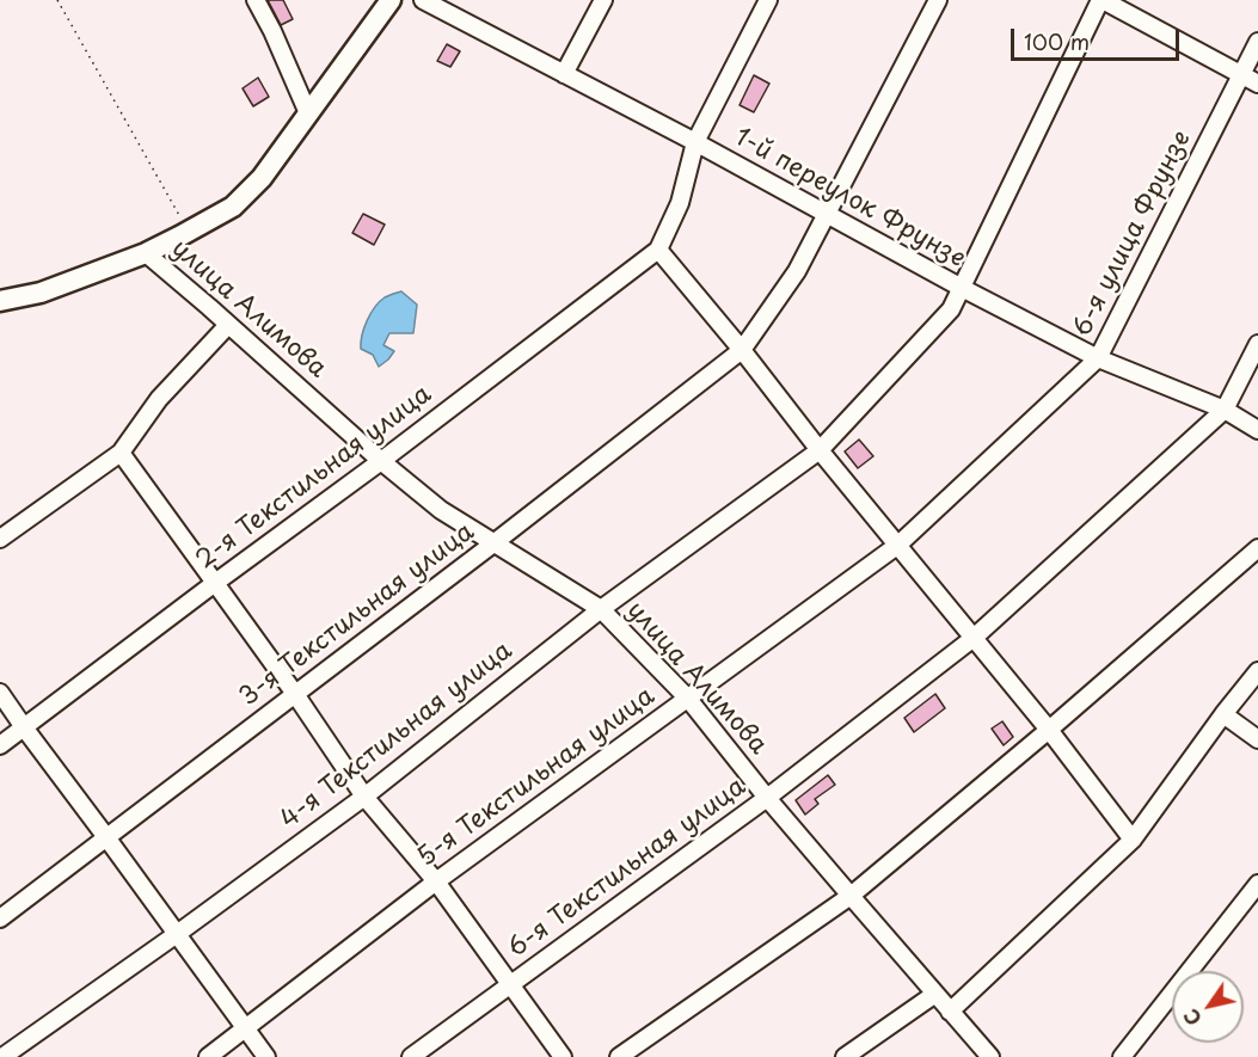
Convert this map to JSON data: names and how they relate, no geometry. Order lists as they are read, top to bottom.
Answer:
{
  "streets": {
    "street": [
      "1-й переулок Фрунзе",
      "6-я улица Фрунзе",
      "улица Алимова",
      "2-я Текстильная улица",
      "3-я Текстильная улица",
      "4-я Текстильная улица",
      "5-я Текстильная улица",
      "6-я Текстильная улица"
    ]
  },
  "crossings": [
    ["1-й переулок Фрунзе", "6-я улица Фрунзе"],
    ["1-й переулок Фрунзе", "3-я Текстильная улица"],
    ["1-й переулок Фрунзе", "4-я Текстильная улица"],
    ["1-й переулок Фрунзе", "6-я Текстильная улица"],
    ["6-я улица Фрунзе", "5-я Текстильная улица"],
    ["улица Алимова", "2-я Текстильная улица"],
    ["улица Алимова", "3-я Текстильная улица"],
    ["улица Алимова", "4-я Текстильная улица"],
    ["улица Алимова", "5-я Текстильная улица"],
    ["улица Алимова", "6-я Текстильная улица"]
  ],
  "scale_bar": "100 m",
  "north": "bottom left"
}
